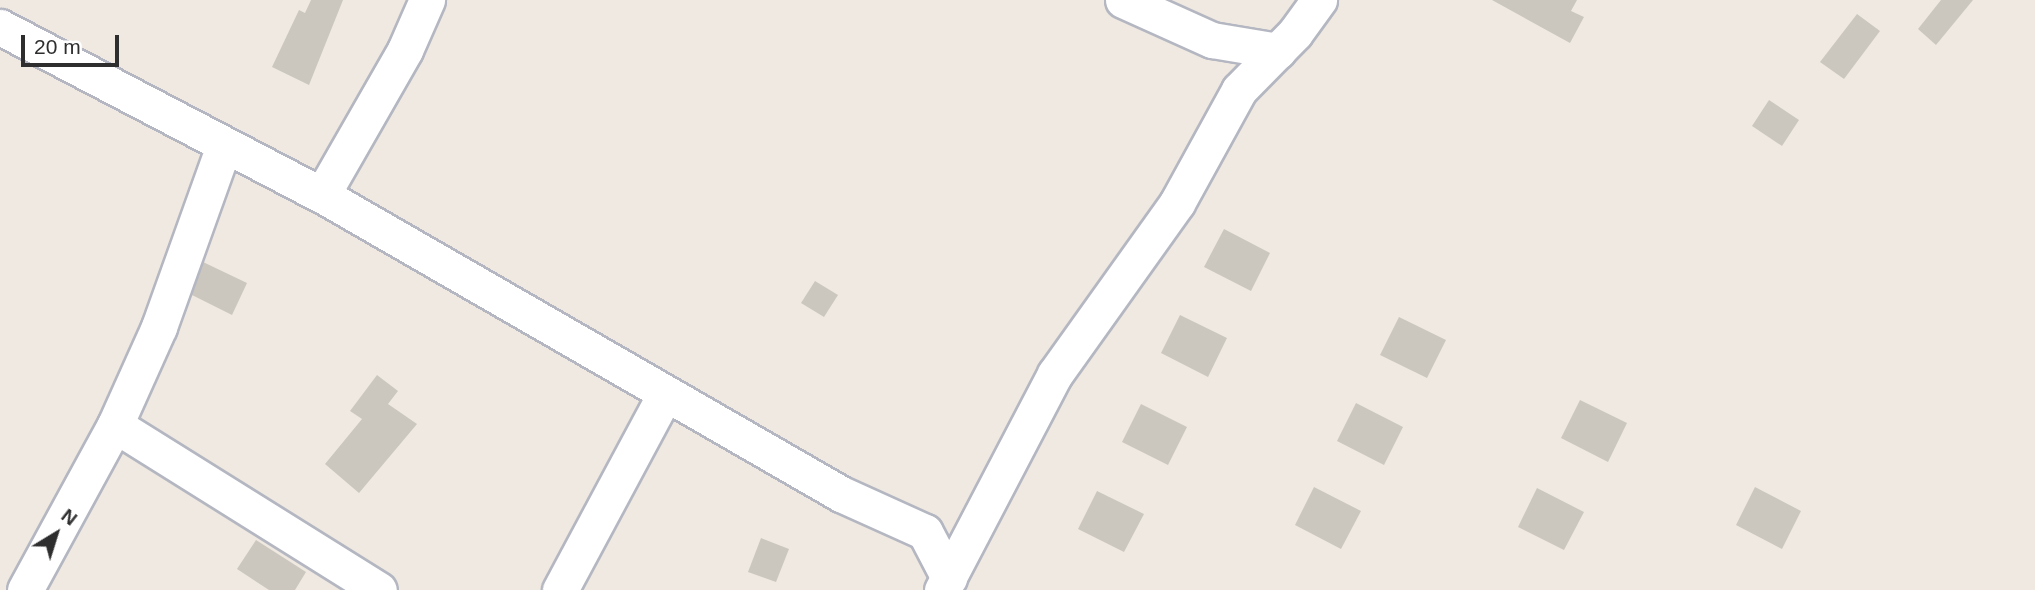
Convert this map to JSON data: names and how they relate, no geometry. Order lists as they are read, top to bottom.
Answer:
{
  "scale_bar": "20 m",
  "north": "top right"
}
